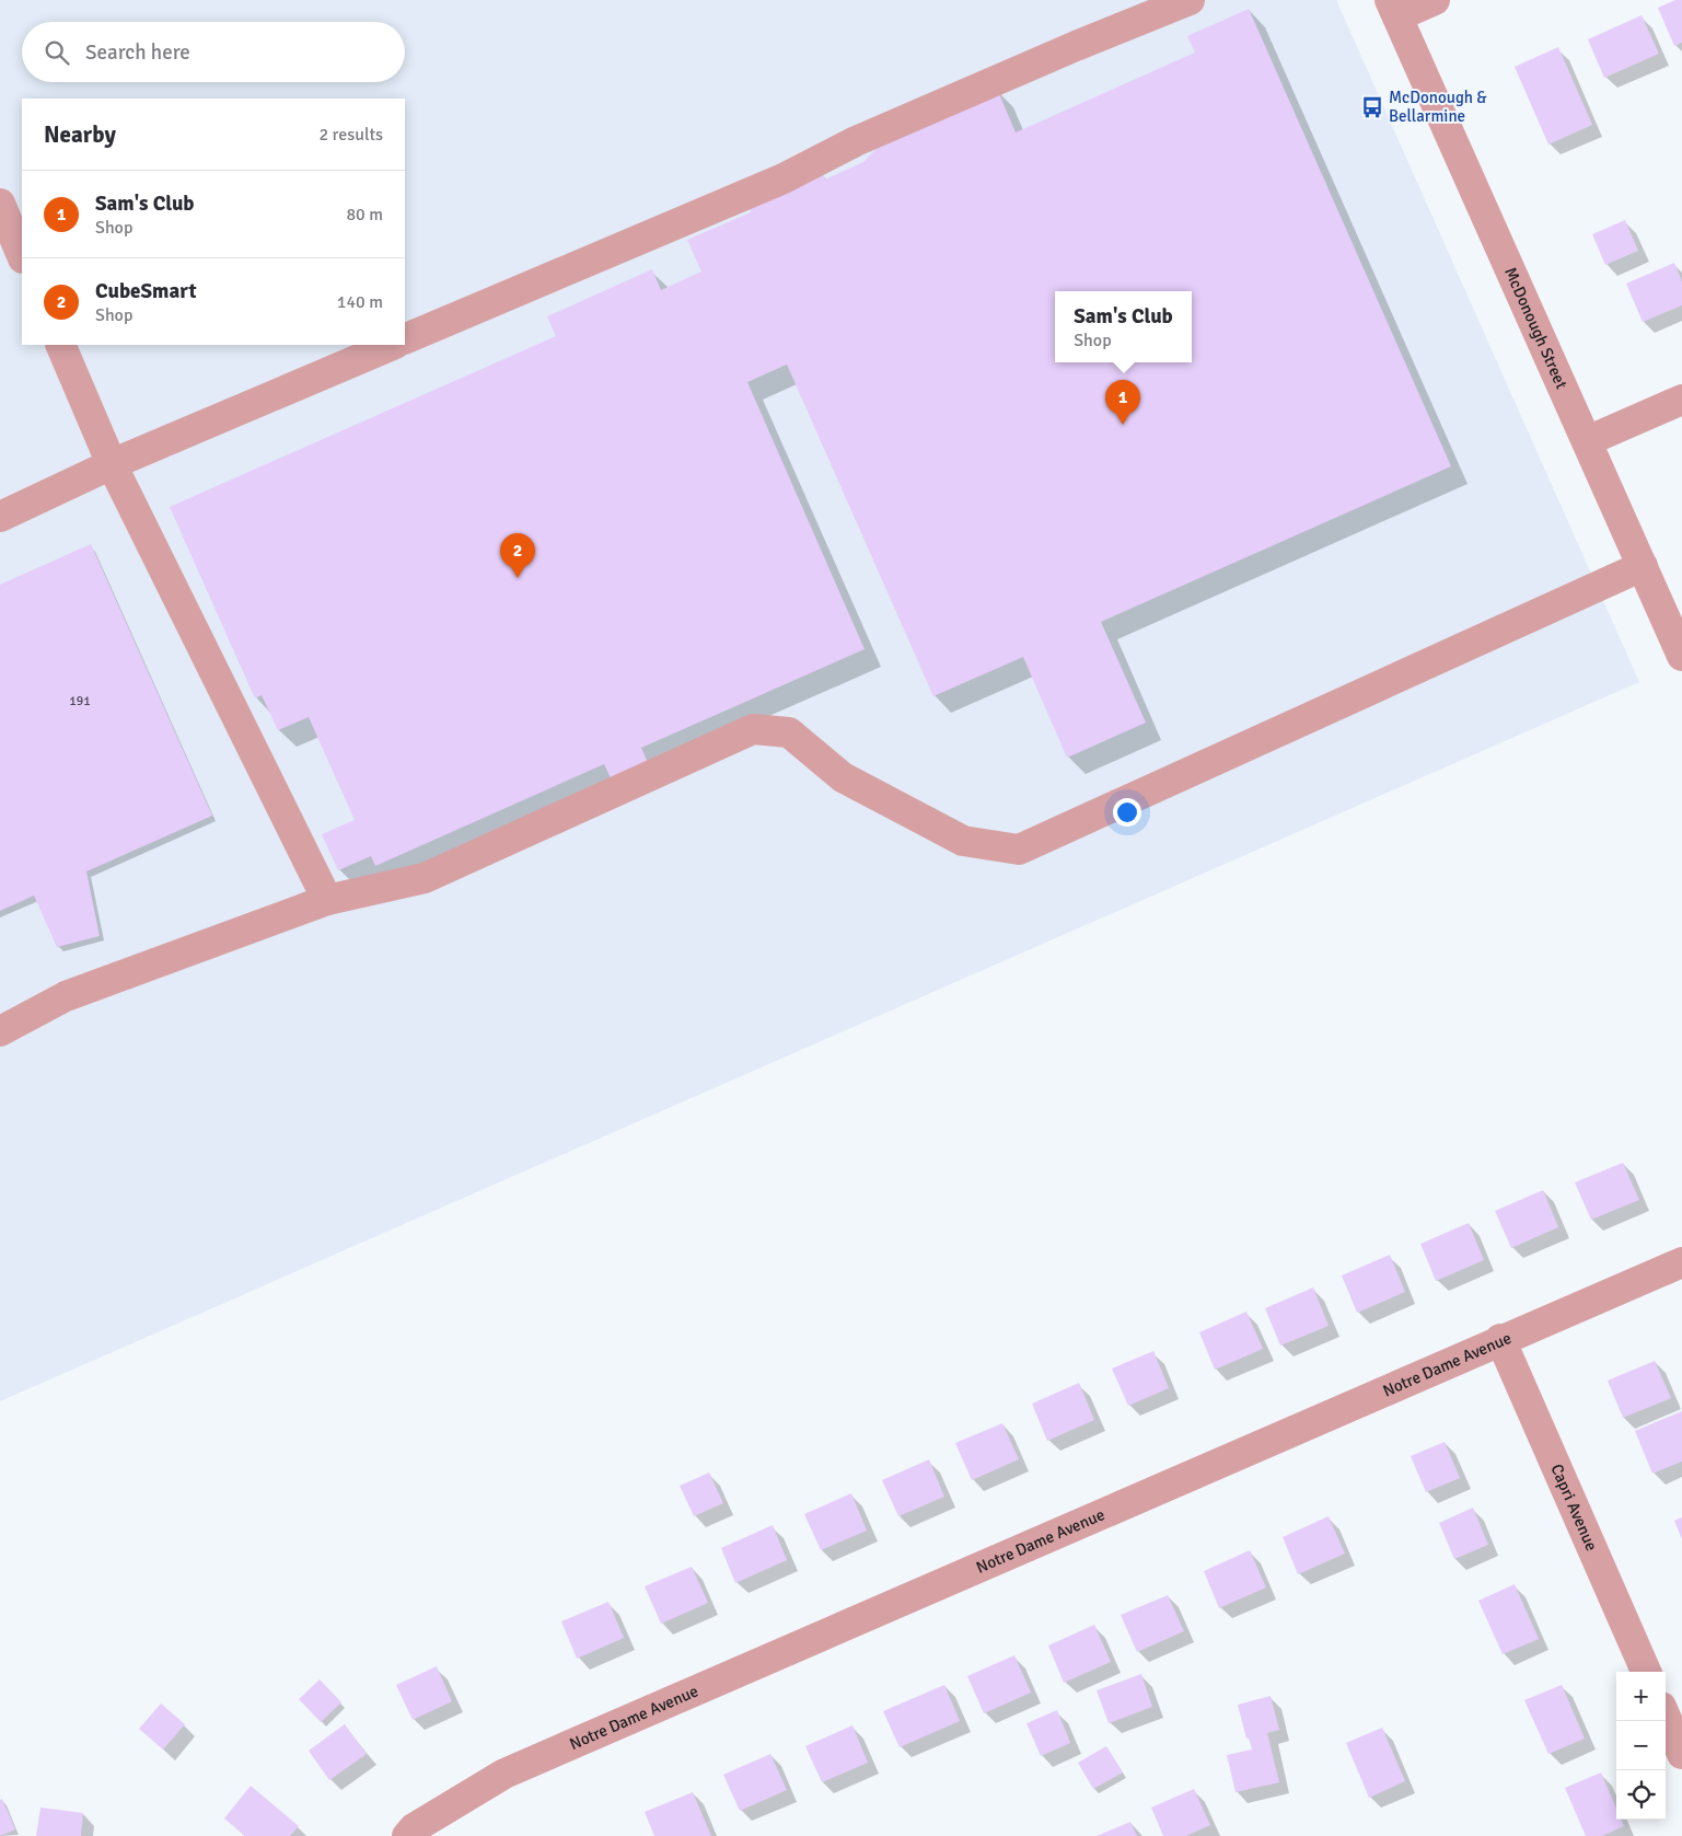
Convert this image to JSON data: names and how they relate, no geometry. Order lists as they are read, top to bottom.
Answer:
{
  "streets": {
    "street": ["McDonough Street", "Notre Dame Avenue", "Capri Avenue"]
  },
  "crossings": [
    ["Notre Dame Avenue", "Capri Avenue"]
  ],
  "places": {
    "bus stop": ["McDonough & Bellarmine"]
  },
  "house_numbers": ["191"],
  "page": {
    "search": "Search here",
    "heading": ["Nearby", "2 results"],
    "list": [
      {
        "mark": "1",
        "name": "Sam's Club",
        "note": "Shop",
        "value": "80 m"
      },
      {
        "mark": "2",
        "name": "CubeSmart",
        "note": "Shop",
        "value": "140 m"
      }
    ],
    "popup": ["Sam's Club", "Shop"],
    "pins": ["1", "2"],
    "map_buttons": ["+", "−"]
  }
}
